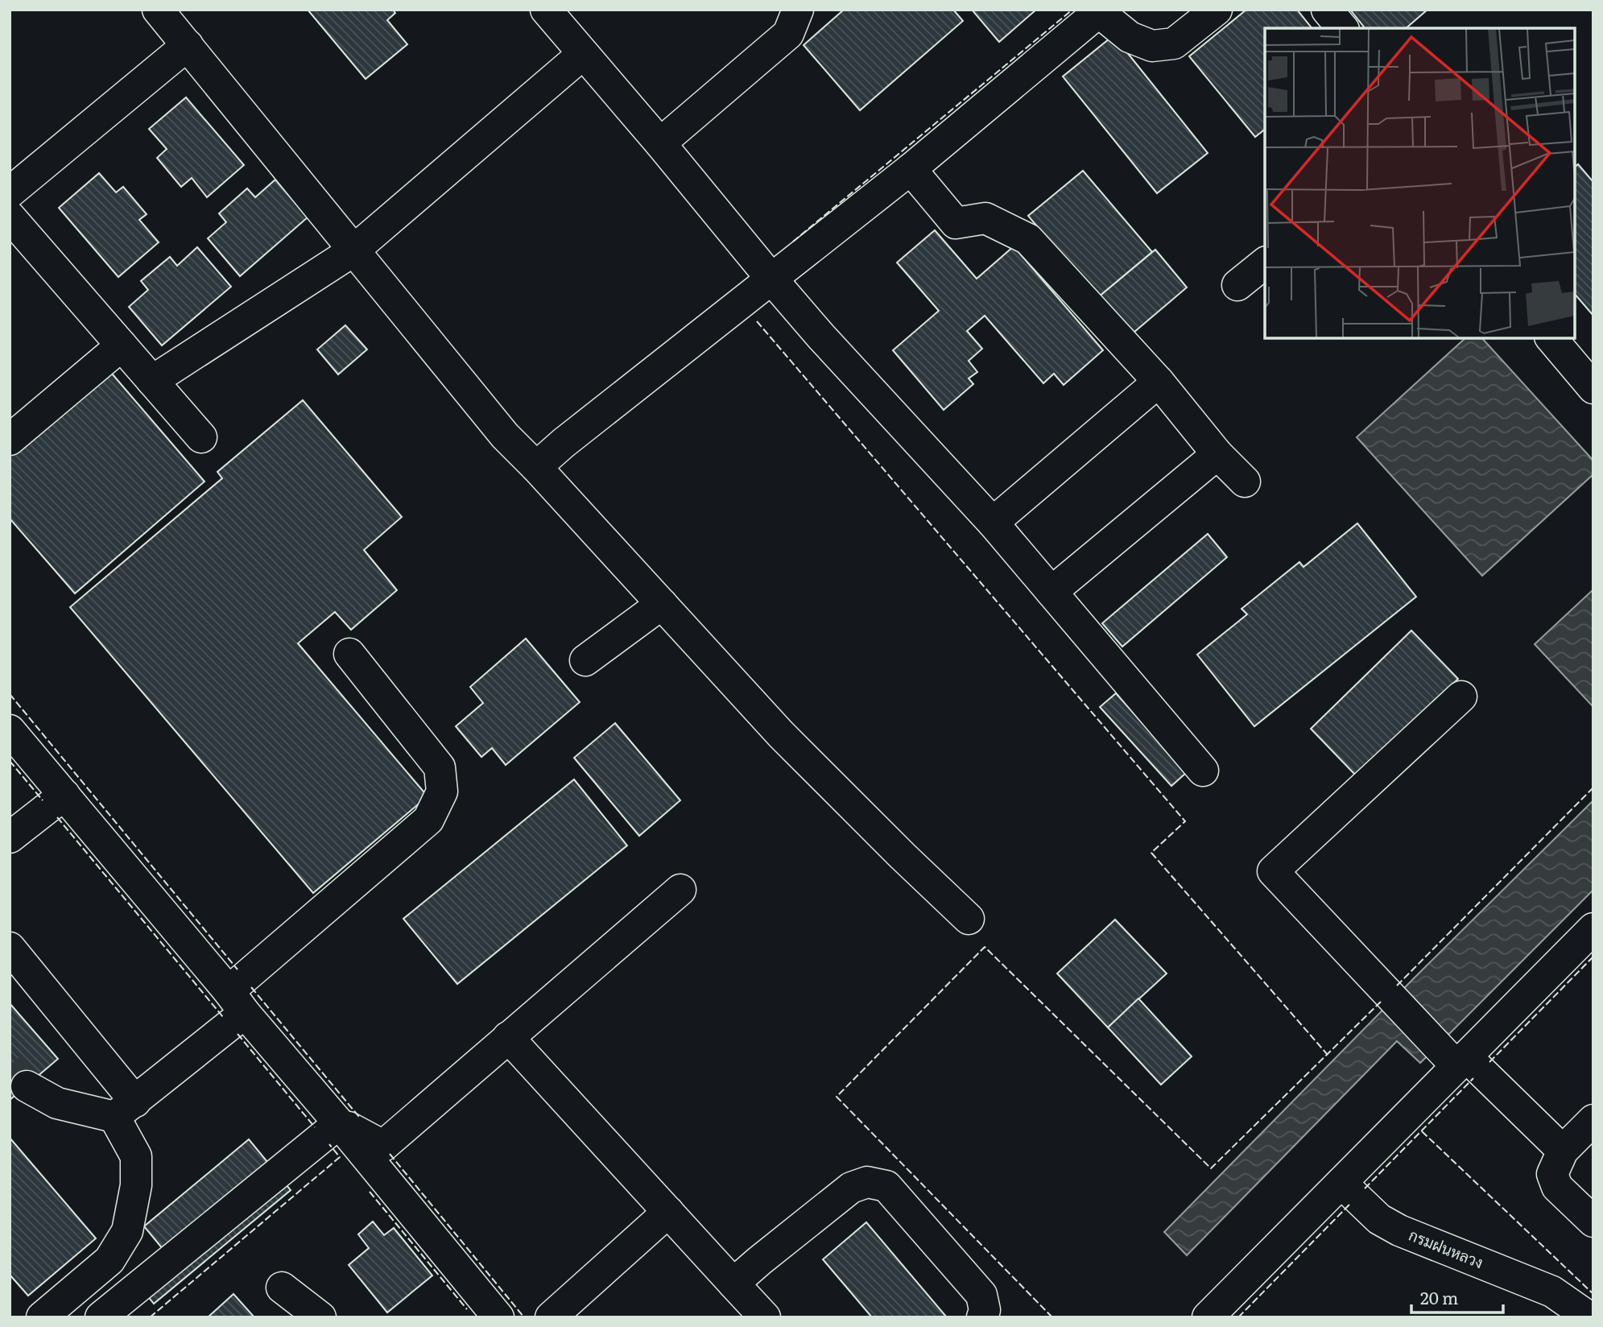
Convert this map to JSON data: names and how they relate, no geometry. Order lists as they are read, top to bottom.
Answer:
{
  "streets": {
    "lane": ["กรมฝนหลวง"]
  },
  "scale_bar": "20 m"
}
